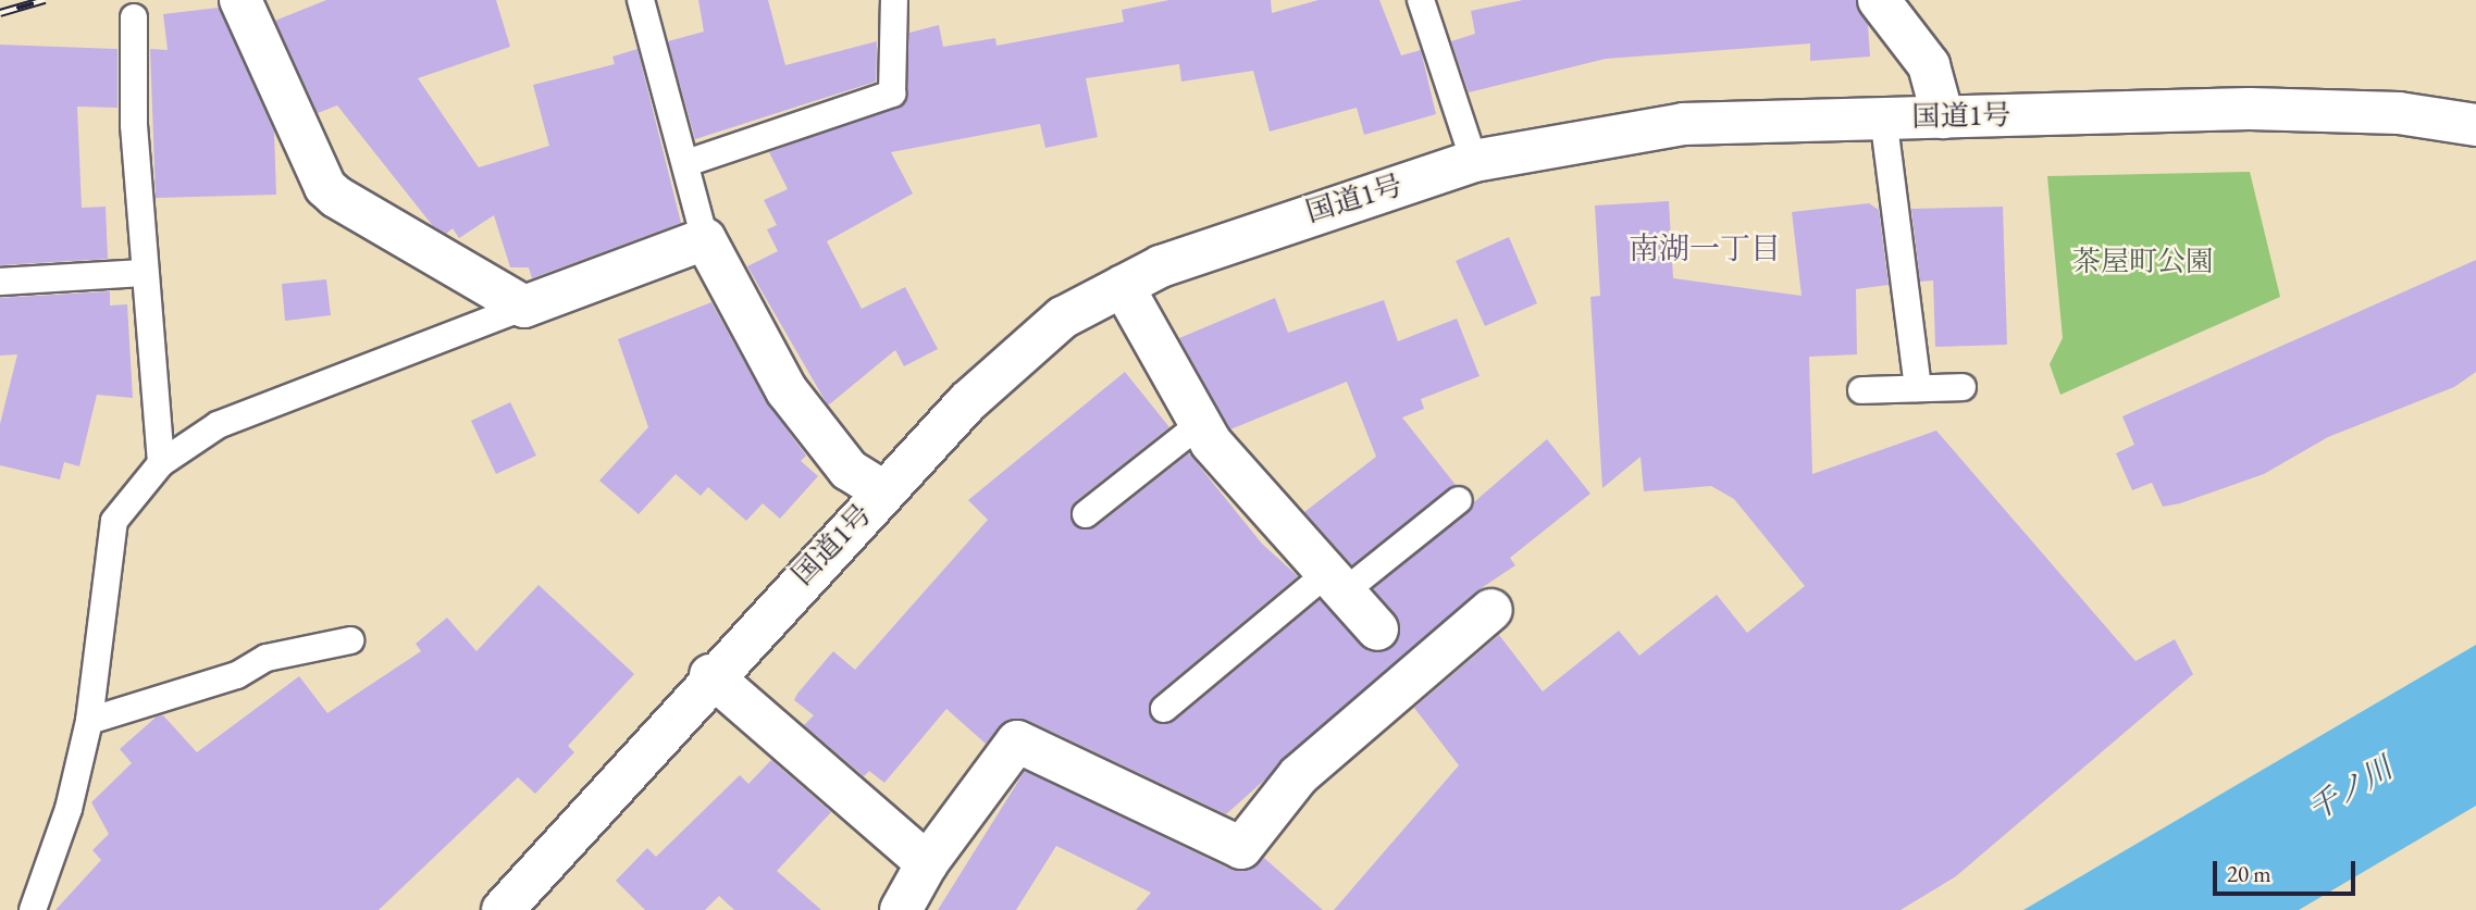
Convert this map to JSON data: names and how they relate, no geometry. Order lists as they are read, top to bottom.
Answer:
{
  "streets": {
    "main road": ["国道1号"]
  },
  "districts": ["南湖一丁目"],
  "water": ["千ノ川"],
  "parks": ["茶屋町公園"],
  "scale_bar": "20 m"
}
